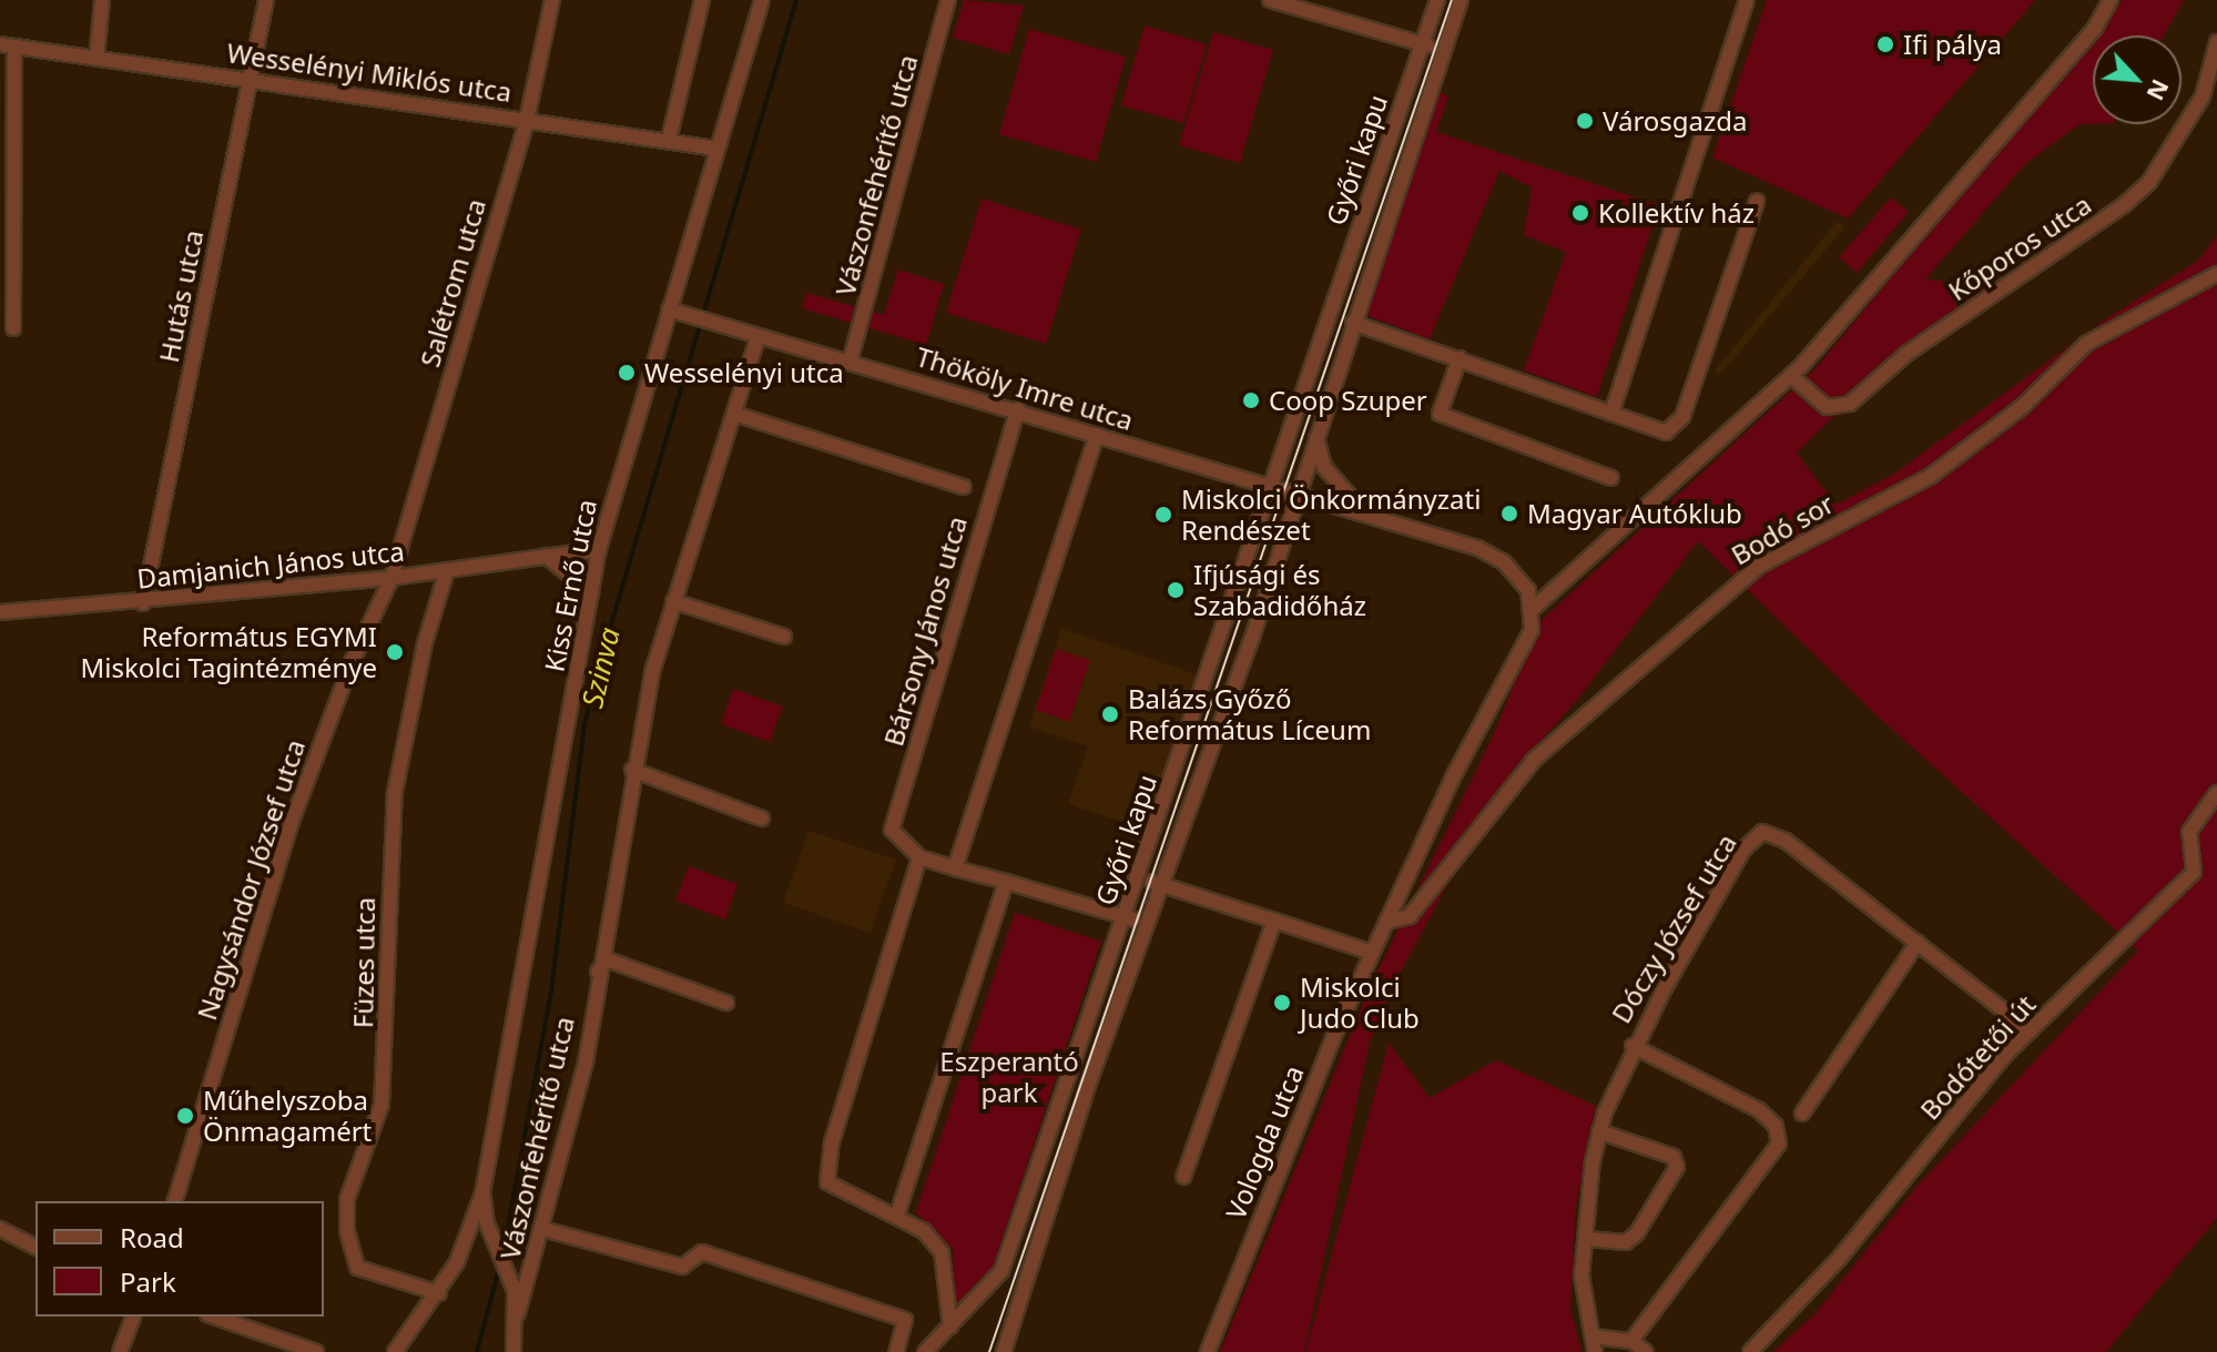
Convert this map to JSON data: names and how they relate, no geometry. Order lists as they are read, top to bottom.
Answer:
{
  "streets": {
    "street": [
      "Wesselényi Miklós utca",
      "Győri kapu",
      "Vászonfehérítő utca",
      "Kőporos utca",
      "Salétrom utca",
      "Hutás utca",
      "Thököly Imre utca",
      "Bodó sor",
      "Damjanich János utca",
      "Kiss Ernő utca",
      "Bársony János utca",
      "Nagysándor József utca",
      "Dóczy József utca",
      "Füzes utca",
      "Bodótetői út",
      "Vologda utca"
    ]
  },
  "crossings": [
    ["Wesselényi Miklós utca", "Salétrom utca"],
    ["Wesselényi Miklós utca", "Hutás utca"],
    ["Wesselényi Miklós utca", "Kiss Ernő utca"],
    ["Győri kapu", "Thököly Imre utca"],
    ["Vászonfehérítő utca", "Thököly Imre utca"],
    ["Vászonfehérítő utca", "Kiss Ernő utca"],
    ["Salétrom utca", "Damjanich János utca"],
    ["Salétrom utca", "Nagysándor József utca"],
    ["Hutás utca", "Damjanich János utca"],
    ["Thököly Imre utca", "Kiss Ernő utca"],
    ["Thököly Imre utca", "Bársony János utca"],
    ["Thököly Imre utca", "Vologda utca"],
    ["Bodó sor", "Vologda utca"],
    ["Damjanich János utca", "Kiss Ernő utca"],
    ["Damjanich János utca", "Nagysándor József utca"],
    ["Damjanich János utca", "Füzes utca"],
    ["Kiss Ernő utca", "Füzes utca"],
    ["Dóczy József utca", "Bodótetői út"]
  ],
  "water": ["Szinva"],
  "parks": ["Eszperantó park"],
  "places": [
    "Ifi pálya",
    "Városgazda",
    "Kollektív ház",
    "Wesselényi utca",
    "Coop Szuper",
    "Magyar Autóklub",
    "Miskolci Önkormányzati Rendészet",
    "Ifjúsági és Szabadidőház",
    "Református EGYMI Miskolci Tagintézménye",
    "Balázs Győző Református Líceum",
    "Miskolci Judo Club",
    "Műhelyszoba Önmagamért"
  ],
  "legend": ["Road", "Park"],
  "north": "bottom right"
}
